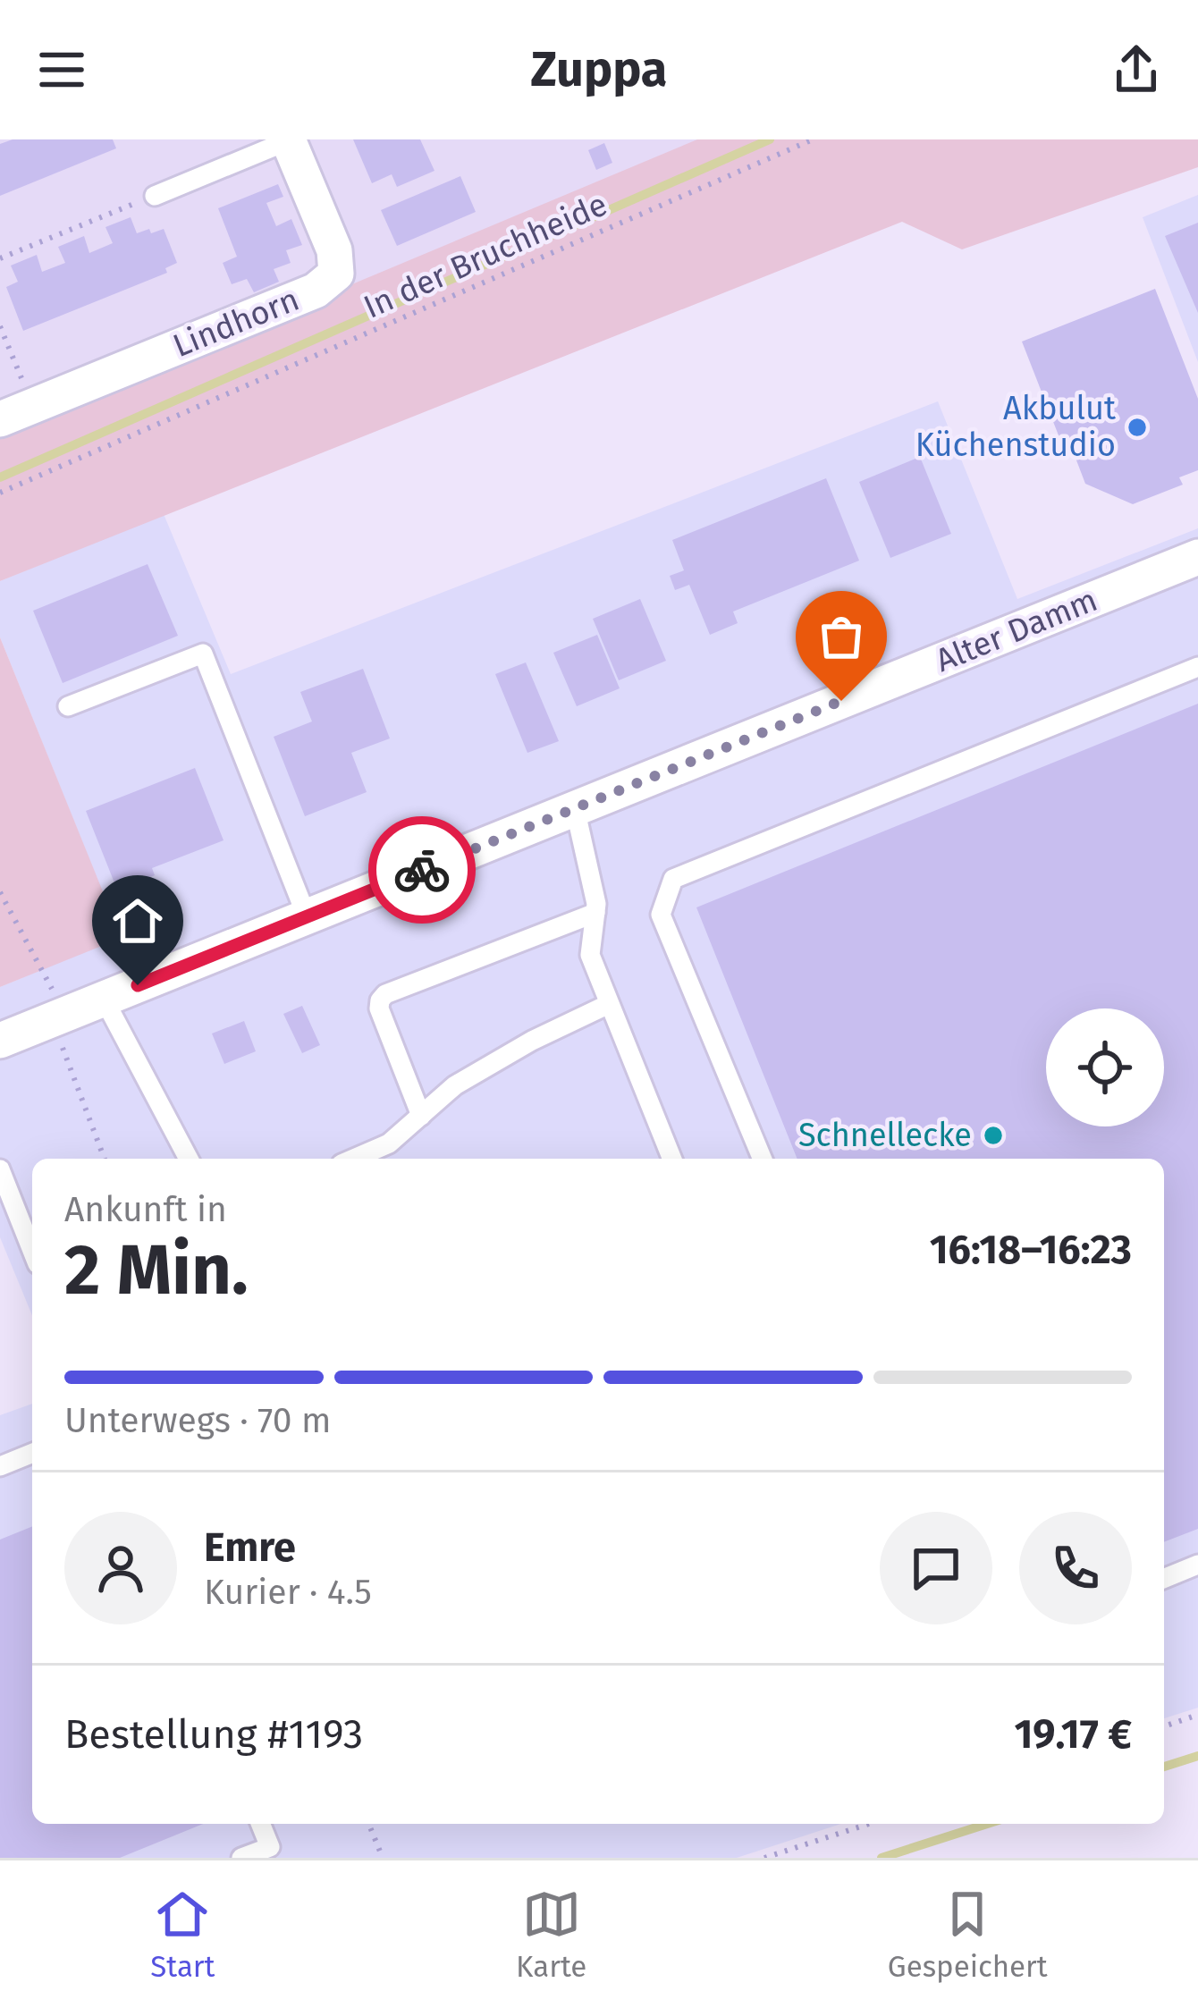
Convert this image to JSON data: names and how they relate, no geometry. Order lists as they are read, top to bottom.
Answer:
{
  "streets": {
    "street": ["Lindhorn", "Alter Damm"],
    "path": ["In der Bruchheide"]
  },
  "places": ["Akbulut Küchenstudio", "Schnellecke"],
  "page": {
    "header": "Zuppa",
    "heading": ["2 Min.", "Ankunft in", "16:18–16:23"],
    "panel": [
      "Emre",
      "Kurier · 4.5",
      "Bestellung #1193",
      "19.17 €"
    ],
    "bar": "Unterwegs · 70 m",
    "tabs": ["Start", "Karte", "Gespeichert"]
  }
}
